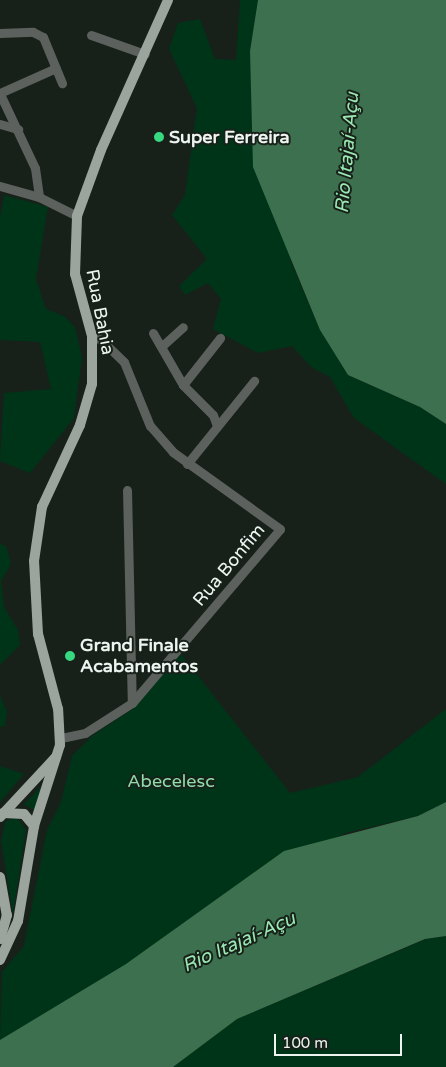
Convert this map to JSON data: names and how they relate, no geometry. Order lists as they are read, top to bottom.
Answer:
{
  "streets": {
    "main road": ["Rua Bahia"],
    "street": ["Rua Bonfim"]
  },
  "crossings": [
    ["Rua Bahia", "Rua Bonfim"]
  ],
  "water": ["Rio Itajaí-Açu"],
  "parks": ["Abecelesc"],
  "places": ["Super Ferreira", "Grand Finale Acabamentos"],
  "scale_bar": "100 m"
}
